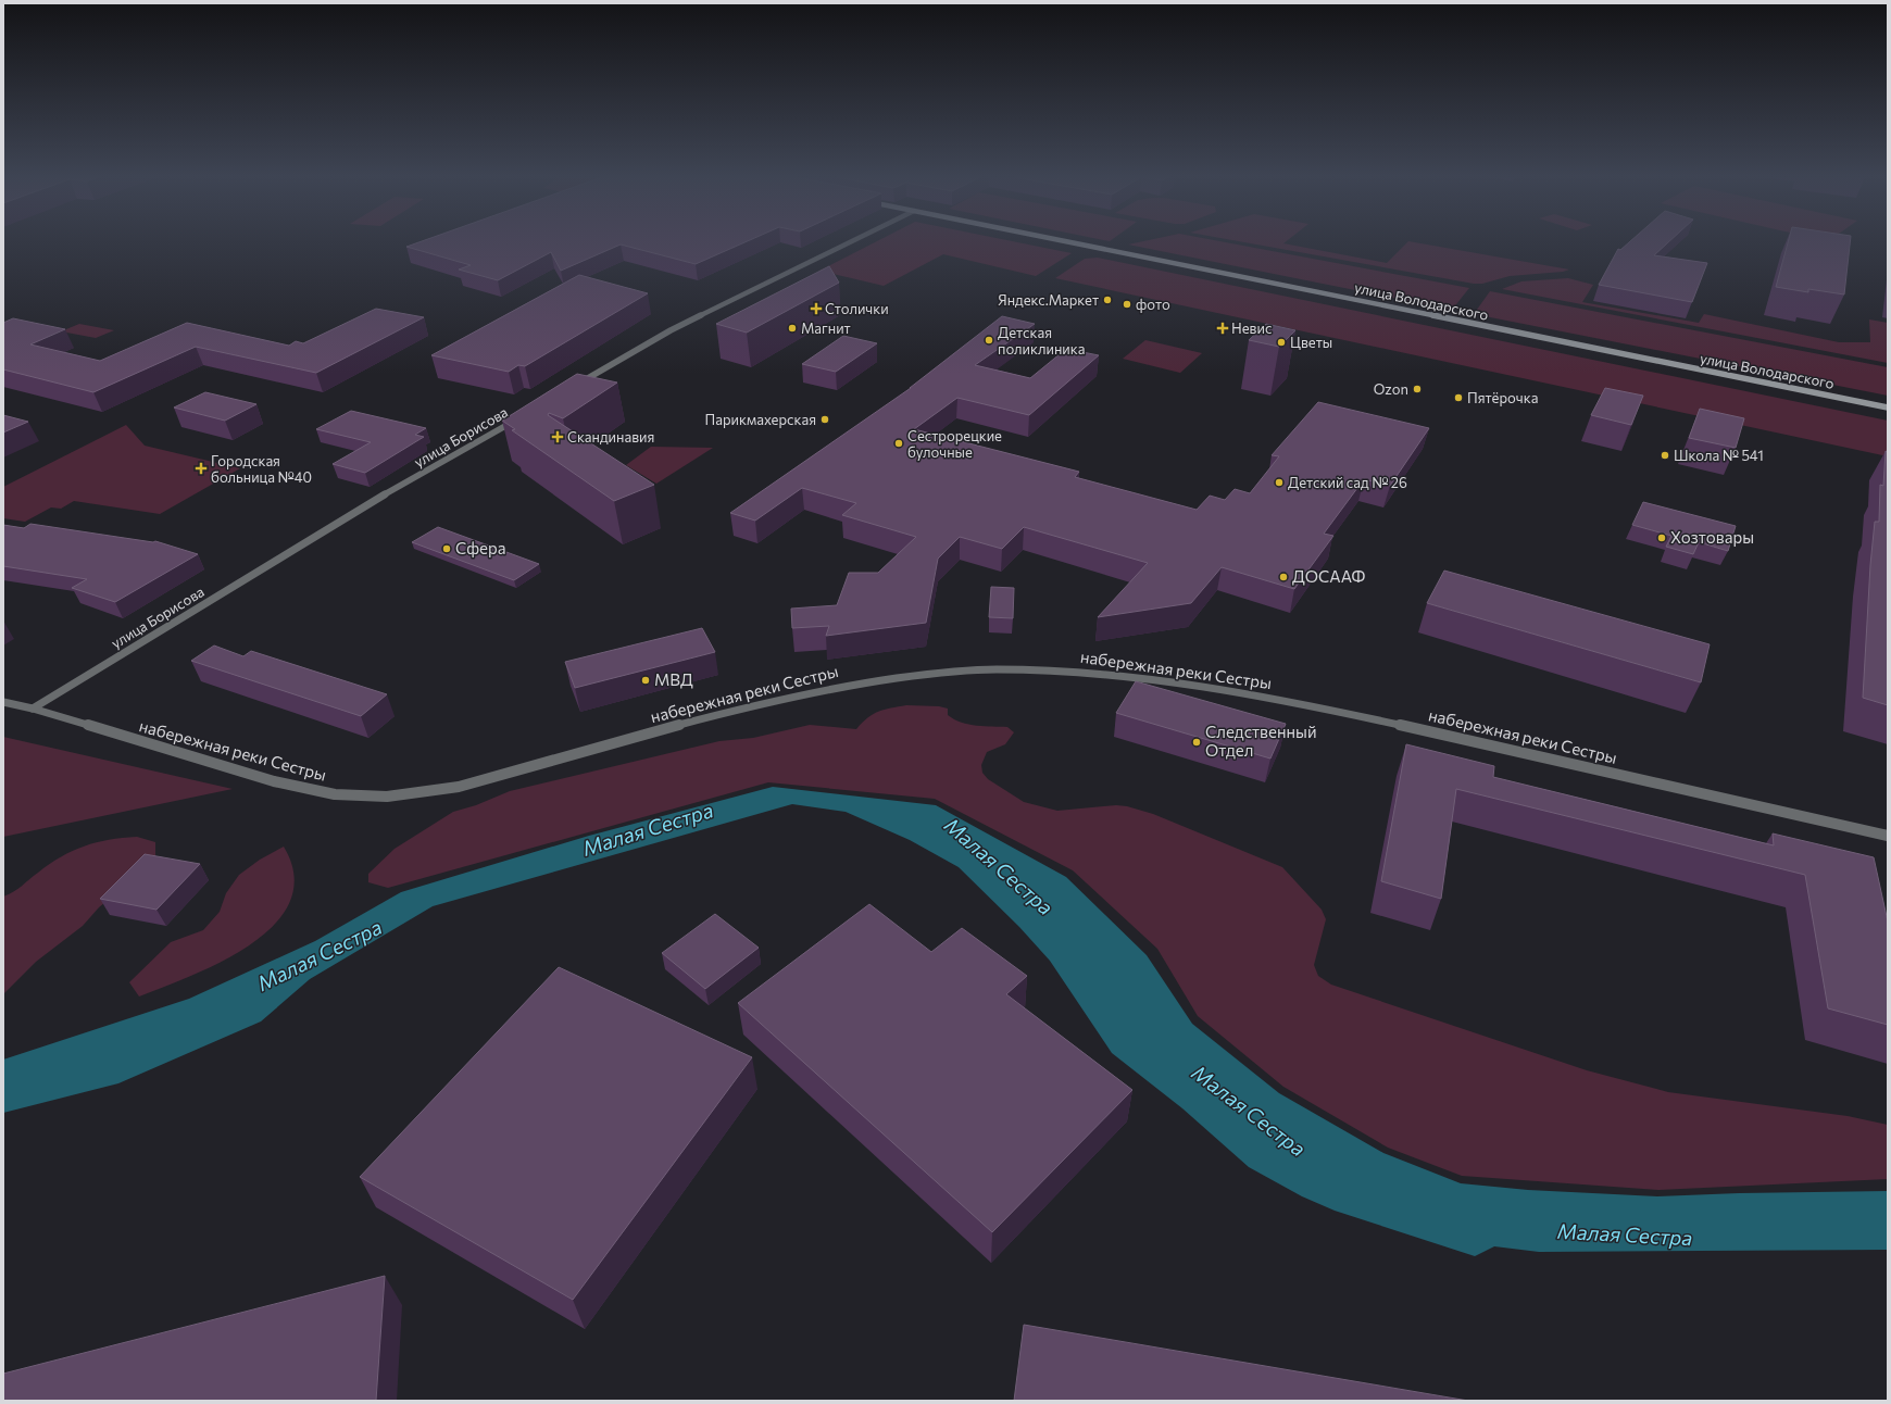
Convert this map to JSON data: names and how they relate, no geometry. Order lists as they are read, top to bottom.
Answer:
{
  "streets": {
    "main road": ["улица Володарского"],
    "street": ["улица Борисова", "набережная реки Сестры"]
  },
  "crossings": [
    ["улица Борисова", "набережная реки Сестры"]
  ],
  "water": ["Малая Сестра"],
  "places": {
    "other": [
      "Яндекс.Маркет",
      "фото",
      "Магнит",
      "Детская поликлиника",
      "Цветы",
      "Ozon",
      "Пятёрочка",
      "Парикмахерская",
      "Сестрорецкие булочные",
      "Школа № 541",
      "Детский сад № 26",
      "Хозтовары",
      "Сфера",
      "ДОСААФ",
      "МВД",
      "Следственный Отдел"
    ],
    "health": [
      "Столички",
      "Невис",
      "Скандинавия",
      "Городская больница №40"
    ]
  }
}
